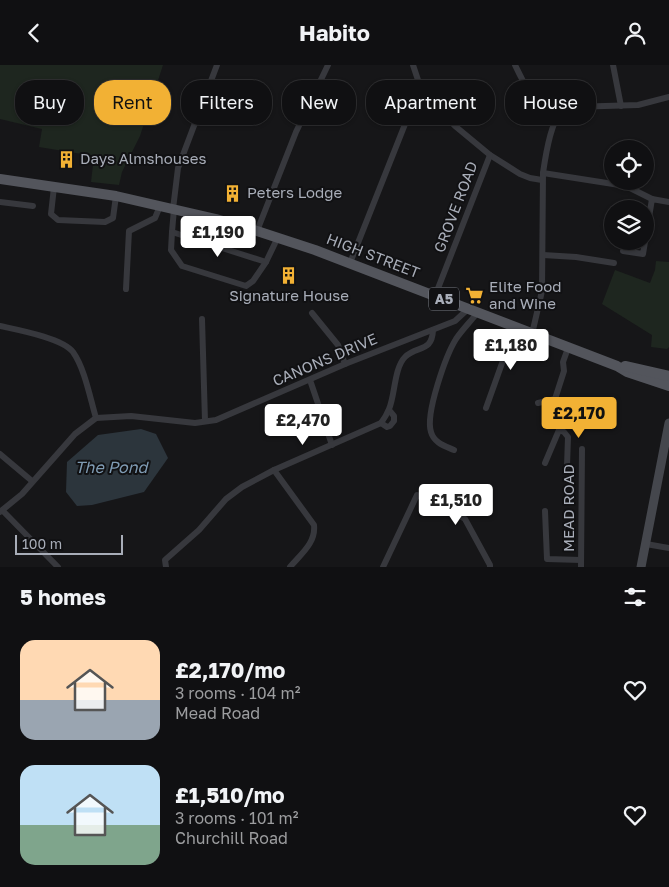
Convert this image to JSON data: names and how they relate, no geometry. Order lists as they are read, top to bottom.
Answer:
{
  "streets": {
    "main road": ["HIGH STREET", "A5"],
    "street": ["GROVE ROAD", "CANONS DRIVE", "MEAD ROAD"]
  },
  "crossings": [
    ["GROVE ROAD", "HIGH STREET"],
    ["HIGH STREET", "A5"],
    ["HIGH STREET", "CANONS DRIVE"]
  ],
  "water": ["The Pond"],
  "places": {
    "building": ["Days Almshouses", "Peters Lodge", "Signature House"],
    "supermarket": ["Elite Food and Wine"]
  },
  "scale_bar": "100 m",
  "page": {
    "header": "Habito",
    "chip": [
      "Buy",
      "Rent",
      "Filters",
      "New",
      "Apartment",
      "House"
    ],
    "price": [
      "£1,190",
      "£1,180",
      "£2,170",
      "£2,470",
      "£1,510"
    ],
    "scale": "100 m",
    "heading": "5 homes",
    "list": [
      {
        "name": "£2,170/mo",
        "note": "3 rooms · 104 m² · Mead Road"
      },
      {
        "name": "£1,510/mo",
        "note": "3 rooms · 101 m² · Churchill Road"
      }
    ]
  }
}
